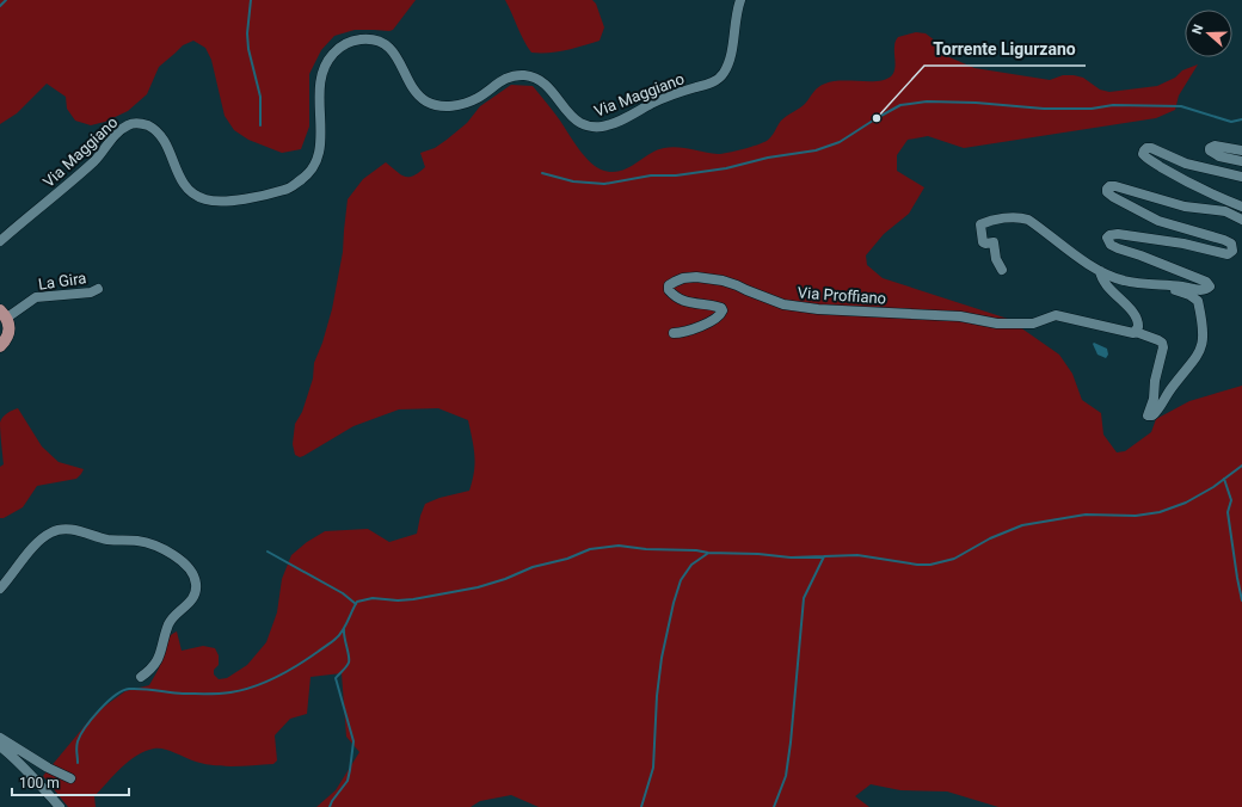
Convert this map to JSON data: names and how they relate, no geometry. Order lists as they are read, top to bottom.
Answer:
{
  "streets": {
    "street": ["Via Maggiano", "La Gira", "Via Proffiano"]
  },
  "places": ["Torrente Ligurzano"],
  "scale_bar": "100 m",
  "north": "left"
}
